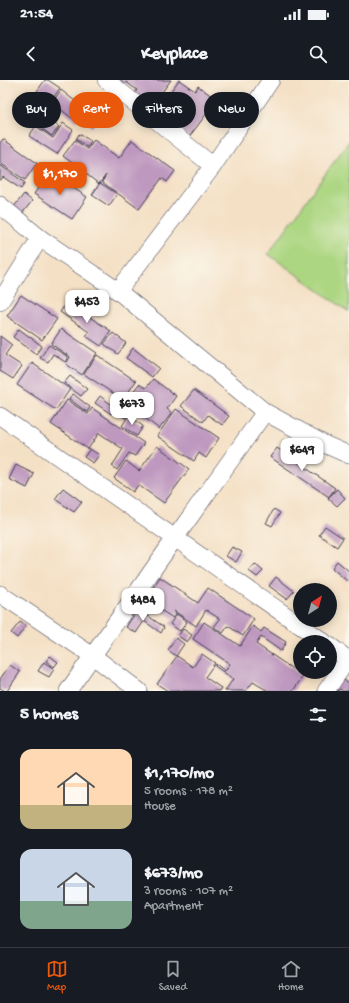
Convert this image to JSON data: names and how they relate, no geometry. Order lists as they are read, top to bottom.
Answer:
{
  "north": "top right",
  "page": {
    "status": "21:54",
    "header": "Keyplace",
    "chip": [
      "Buy",
      "Rent",
      "Filters",
      "New"
    ],
    "price": [
      "$1,170",
      "$453",
      "$673",
      "$649",
      "$484"
    ],
    "heading": "5 homes",
    "list": [
      {
        "name": "$1,170/mo",
        "note": "5 rooms · 178 m² · House"
      },
      {
        "name": "$673/mo",
        "note": "3 rooms · 107 m² · Apartment"
      }
    ],
    "tabs": ["Map", "Saved", "Home"]
  }
}
